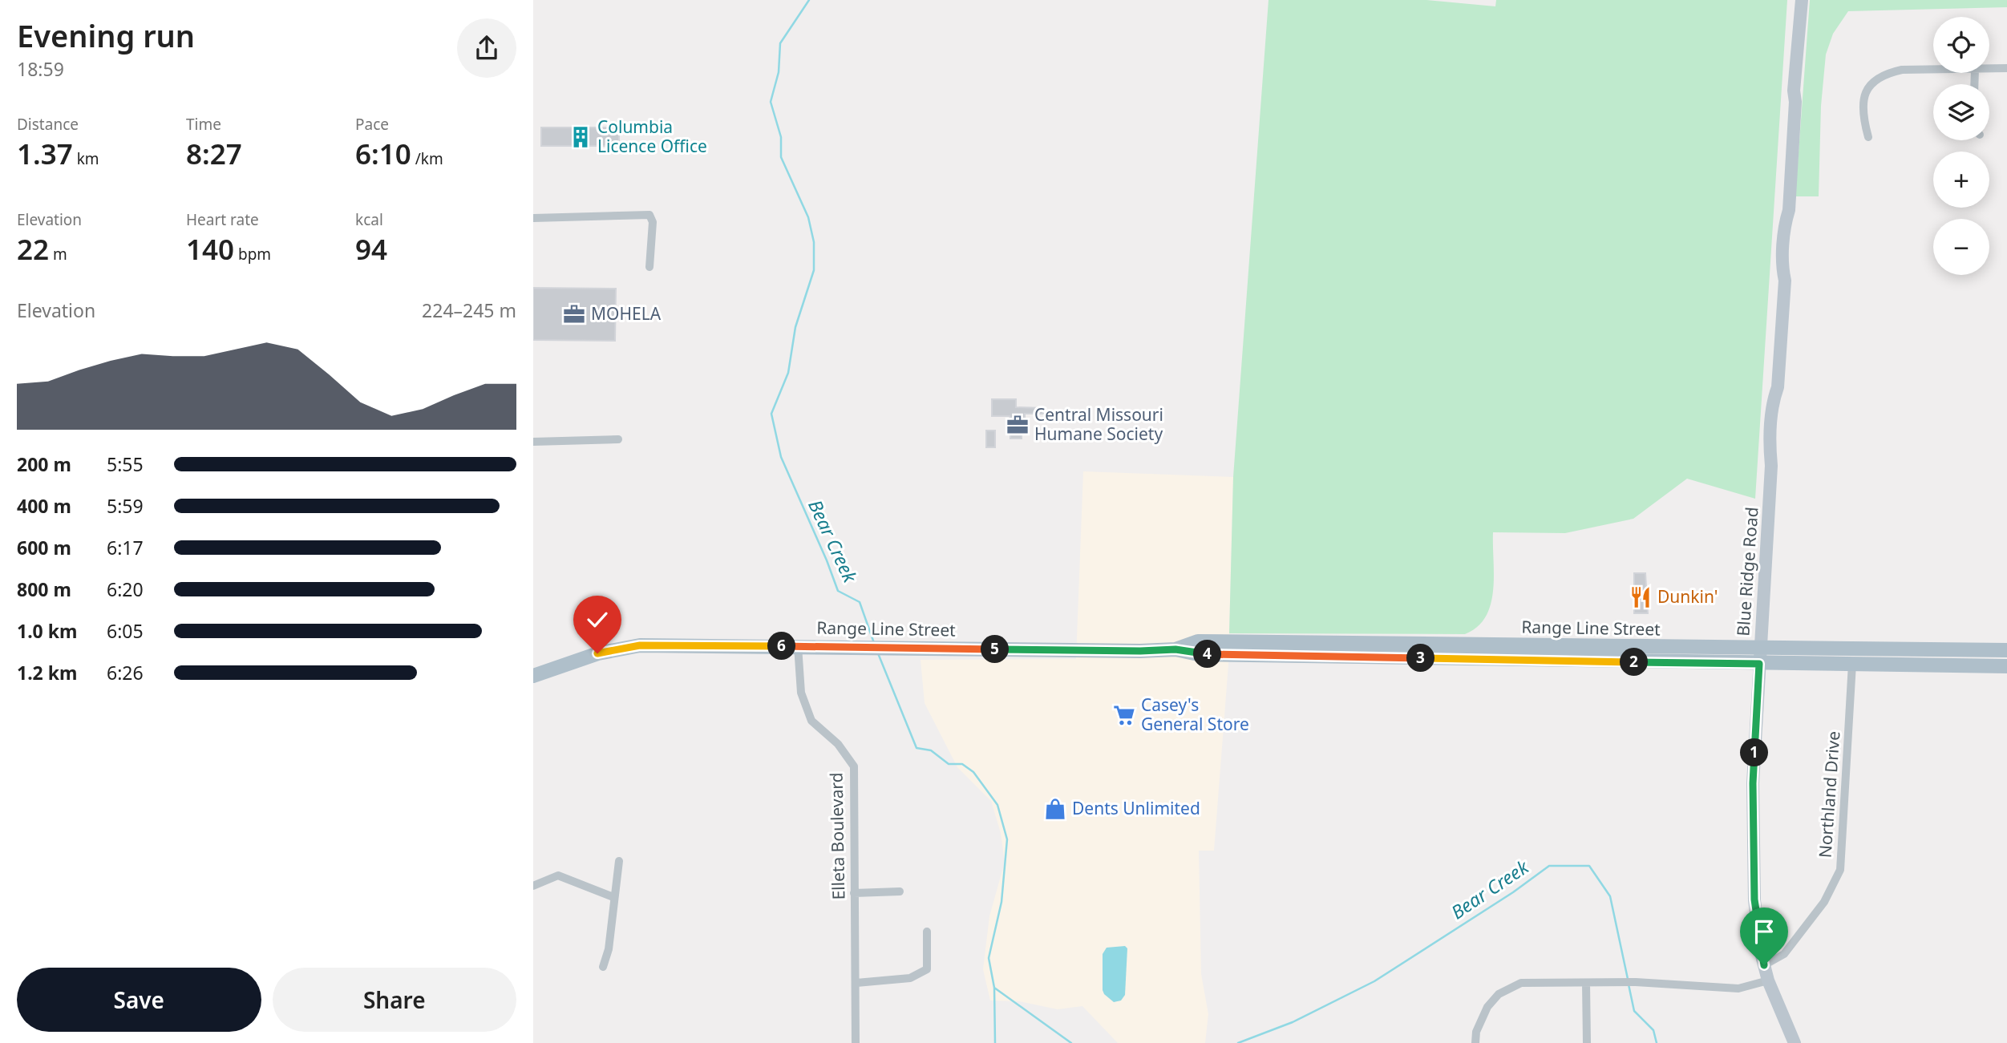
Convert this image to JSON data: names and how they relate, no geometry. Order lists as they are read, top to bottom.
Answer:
{
  "streets": {
    "main road": ["Range Line Street"],
    "street": ["Blue Ridge Road", "Northland Drive", "Elleta Boulevard"]
  },
  "crossings": [
    ["Blue Ridge Road", "Range Line Street"],
    ["Blue Ridge Road", "Northland Drive"],
    ["Range Line Street", "Northland Drive"],
    ["Range Line Street", "Elleta Boulevard"]
  ],
  "water": ["Bear Creek"],
  "places": {
    "building": ["Columbia Licence Office"],
    "office": ["MOHELA", "Central Missouri Humane Society"],
    "restaurant": ["Dunkin'"],
    "supermarket": ["Casey's General Store"],
    "shop": ["Dents Unlimited"]
  },
  "page": {
    "heading": ["Evening run", "18:59"],
    "map_buttons": ["+", "−"],
    "stats": [
      ["Distance", "1.37 km"],
      ["Time", "8:27"],
      ["Pace", "6:10 /km"],
      ["Elevation", "22 m"],
      ["Heart rate", "140 bpm"],
      ["kcal", "94"]
    ],
    "chart": ["Elevation", "224–245 m"],
    "list": [
      {
        "name": "200 m",
        "note": "5:55"
      },
      {
        "name": "400 m",
        "note": "5:59"
      },
      {
        "name": "600 m",
        "note": "6:17"
      },
      {
        "name": "800 m",
        "note": "6:20"
      },
      {
        "name": "1.0 km",
        "note": "6:05"
      },
      {
        "name": "1.2 km",
        "note": "6:26"
      }
    ],
    "pins": [
      "6",
      "5",
      "4",
      "3",
      "2",
      "1"
    ],
    "buttons": ["Save", "Share"]
  }
}
